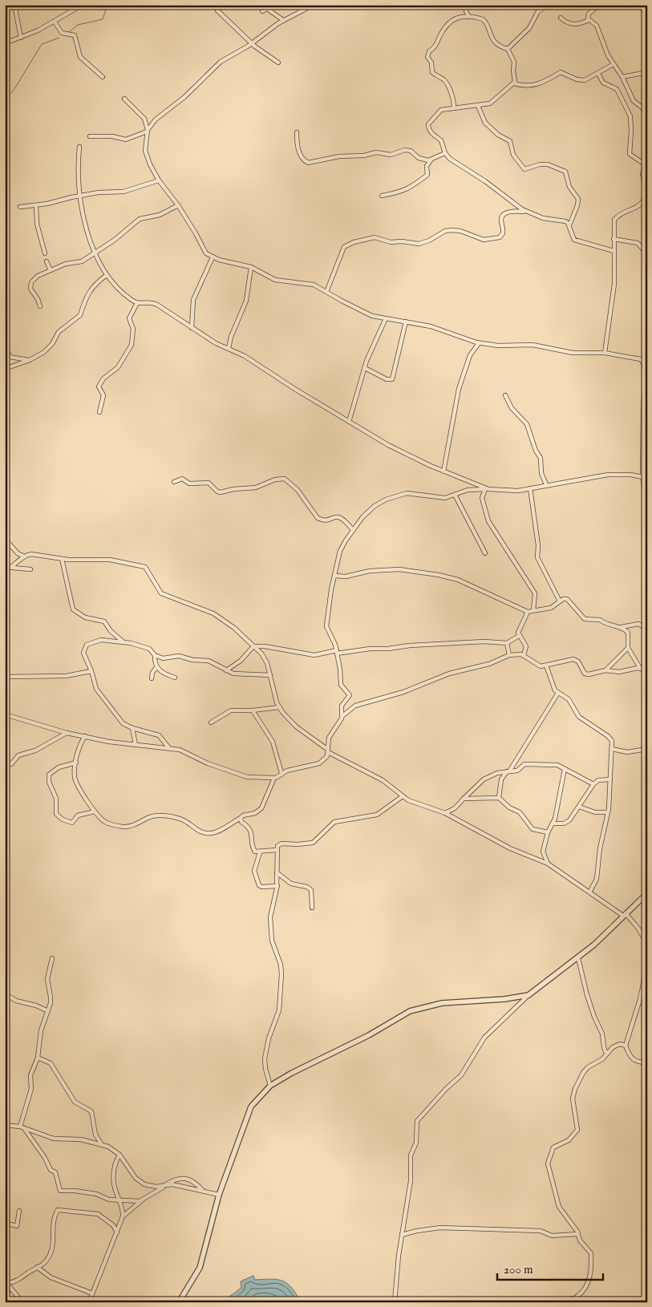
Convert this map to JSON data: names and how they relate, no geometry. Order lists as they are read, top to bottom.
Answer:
{
  "scale_bar": "200 m"
}
